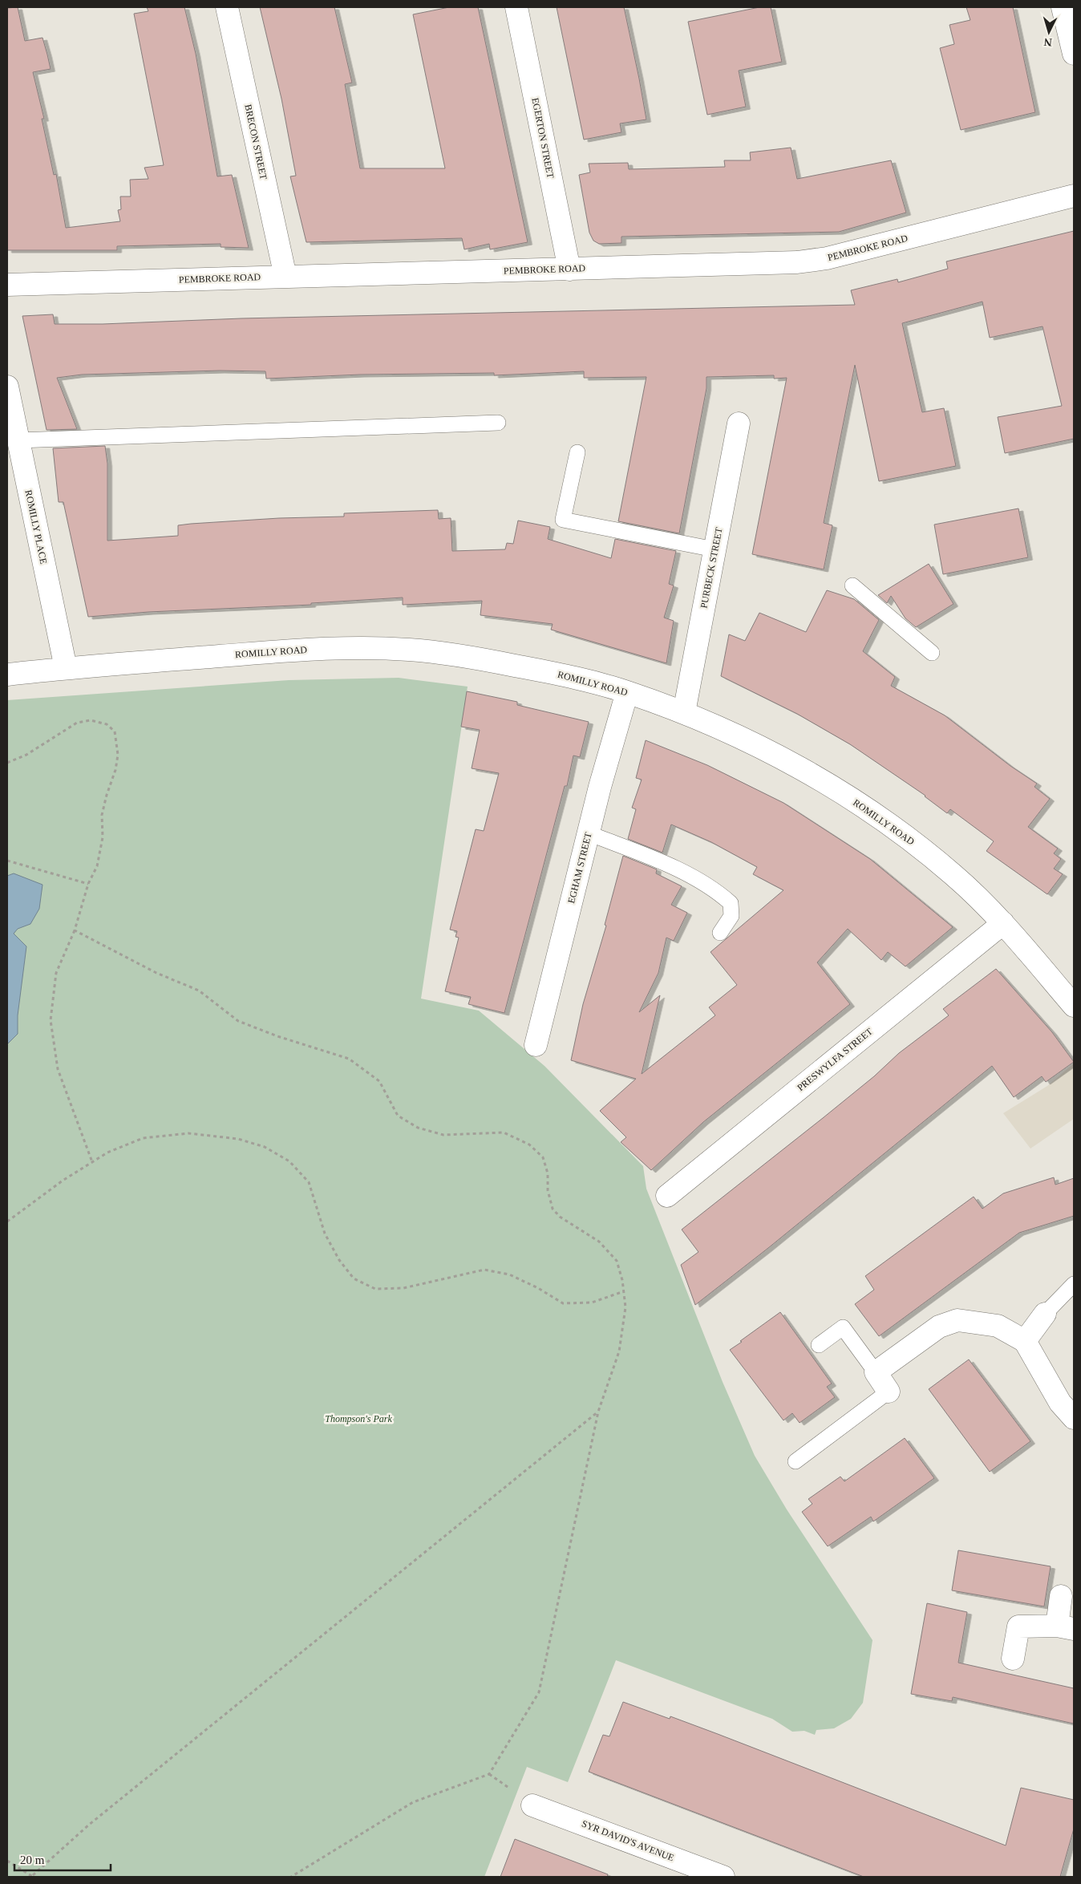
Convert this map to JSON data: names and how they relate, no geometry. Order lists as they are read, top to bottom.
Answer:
{
  "streets": {
    "street": [
      "EGERTON STREET",
      "BRECON STREET",
      "PEMBROKE ROAD",
      "ROMILLY PLACE",
      "PURBECK STREET",
      "ROMILLY ROAD",
      "EGHAM STREET",
      "PRESWYLFA STREET",
      "SYR DAVID'S AVENUE"
    ]
  },
  "crossings": [
    ["EGERTON STREET", "PEMBROKE ROAD"],
    ["BRECON STREET", "PEMBROKE ROAD"],
    ["ROMILLY PLACE", "ROMILLY ROAD"],
    ["PURBECK STREET", "ROMILLY ROAD"],
    ["ROMILLY ROAD", "EGHAM STREET"],
    ["ROMILLY ROAD", "PRESWYLFA STREET"]
  ],
  "parks": ["Thompson's Park"],
  "scale_bar": "20 m",
  "north": "bottom"
}
